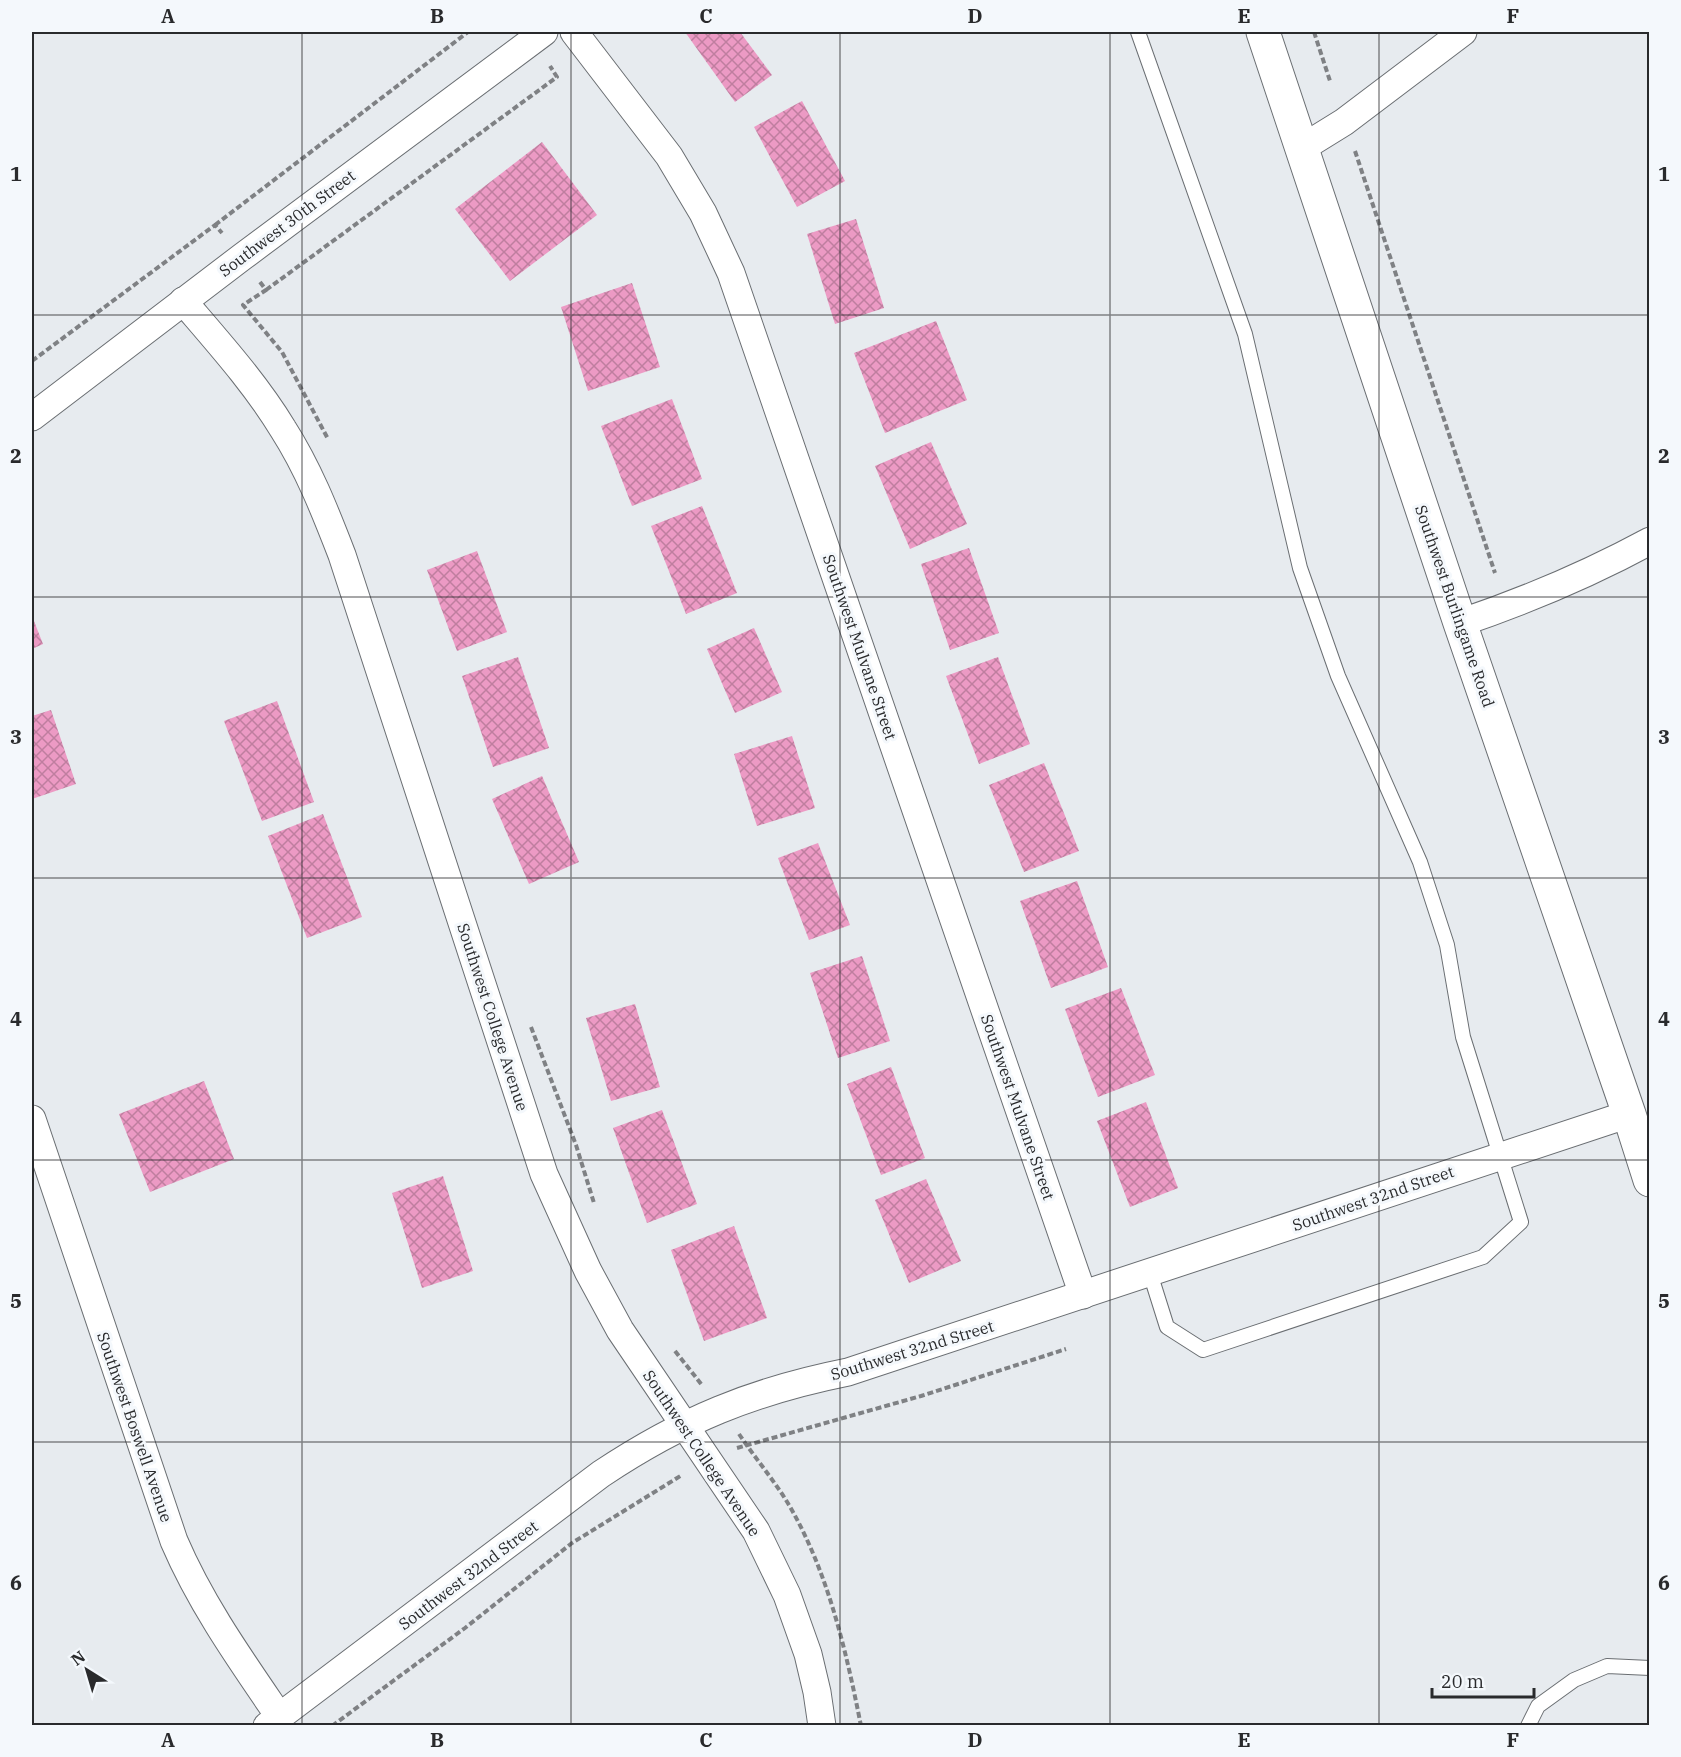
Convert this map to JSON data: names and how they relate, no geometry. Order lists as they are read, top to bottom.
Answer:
{
  "streets": {
    "main road": ["Southwest Burlingame Road"],
    "street": [
      "Southwest 30th Street",
      "Southwest Mulvane Street",
      "Southwest College Avenue",
      "Southwest 32nd Street",
      "Southwest Boswell Avenue"
    ]
  },
  "crossings": [
    ["Southwest 30th Street", "Southwest College Avenue"],
    ["Southwest Burlingame Road", "Southwest 32nd Street"],
    ["Southwest Mulvane Street", "Southwest 32nd Street"],
    ["Southwest College Avenue", "Southwest 32nd Street"],
    ["Southwest 32nd Street", "Southwest Boswell Avenue"]
  ],
  "scale_bar": "20 m",
  "north": "top left",
  "grid": {
    "columns": [
      "A",
      "B",
      "C",
      "D",
      "E",
      "F"
    ],
    "rows": [
      "1",
      "2",
      "3",
      "4",
      "5",
      "6"
    ]
  }
}
